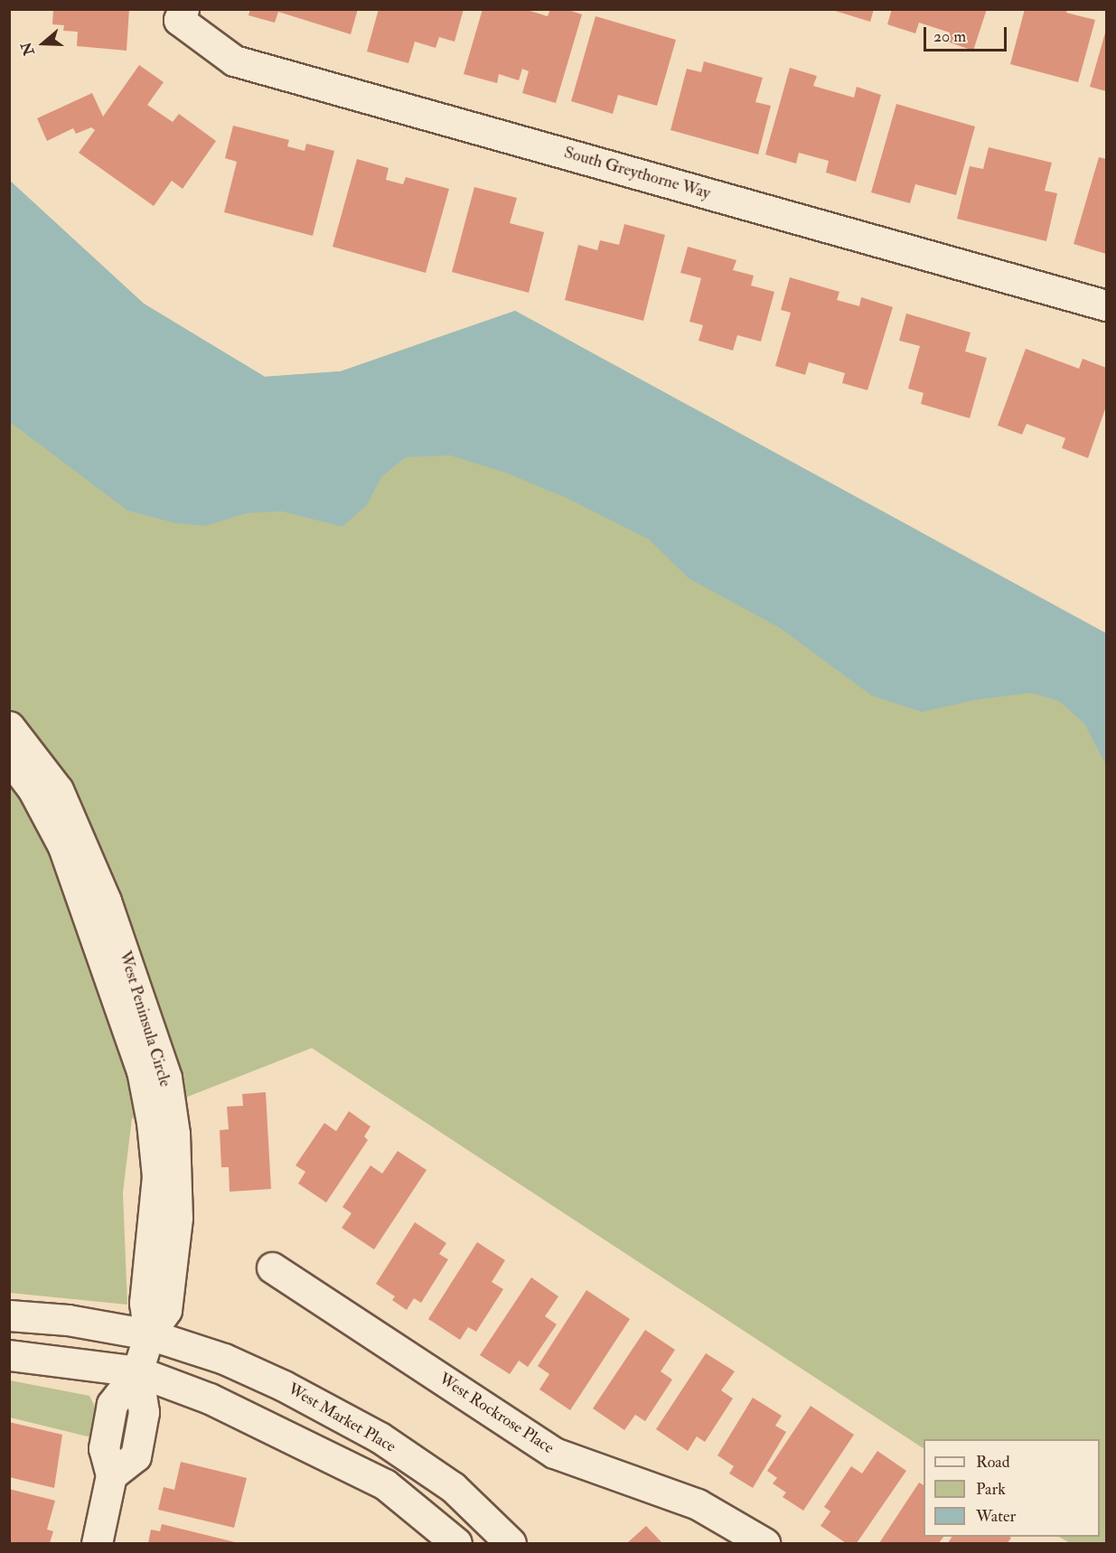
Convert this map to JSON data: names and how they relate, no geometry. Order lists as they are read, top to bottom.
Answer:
{
  "streets": {
    "street": [
      "South Greythorne Way",
      "West Peninsula Circle",
      "West Rockrose Place",
      "West Market Place"
    ]
  },
  "crossings": [
    ["West Peninsula Circle", "West Market Place"]
  ],
  "legend": ["Road", "Park", "Water"],
  "scale_bar": "20 m",
  "north": "left"
}
